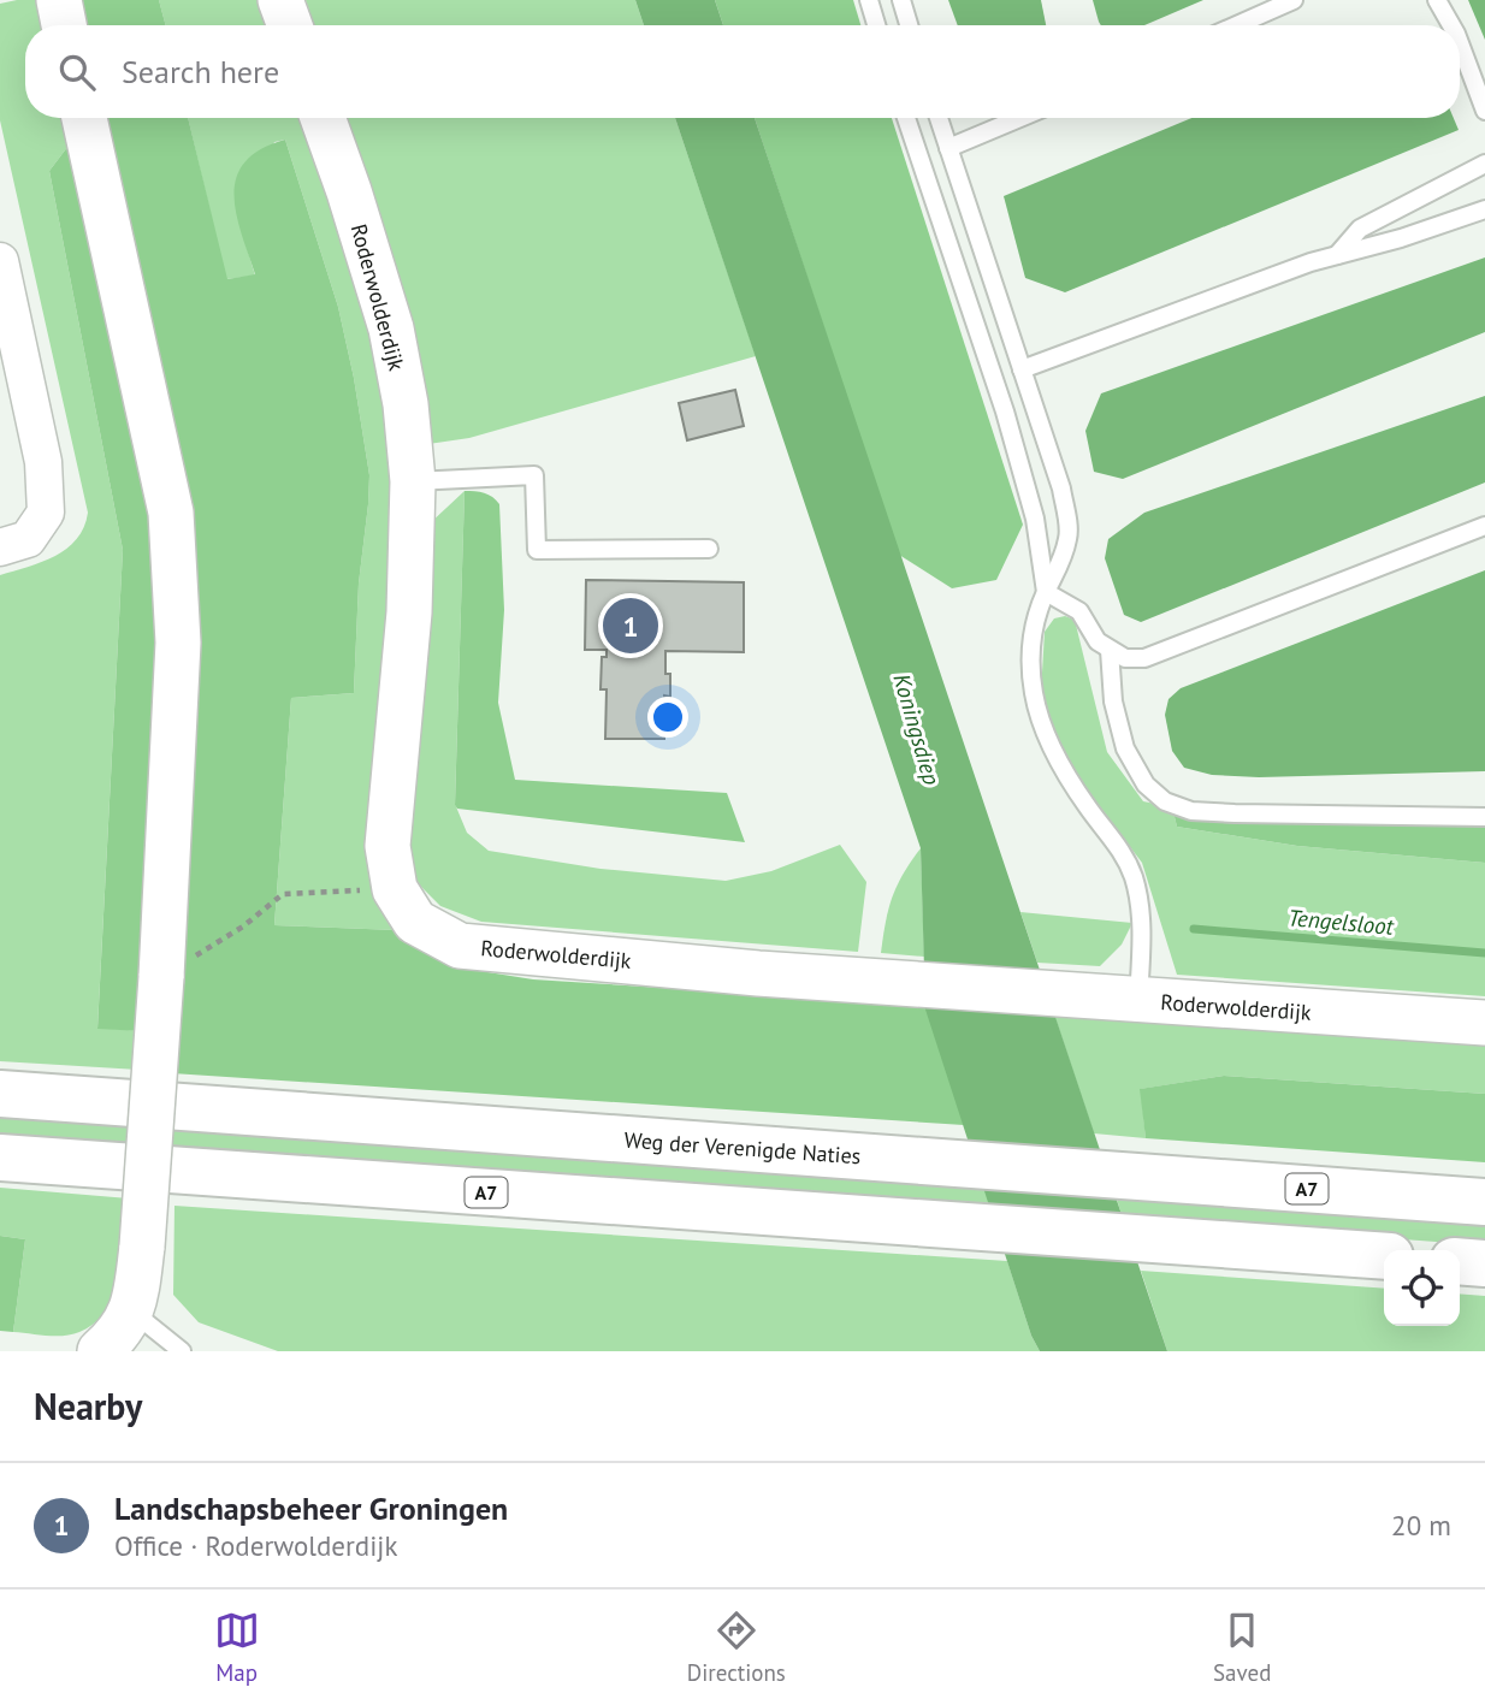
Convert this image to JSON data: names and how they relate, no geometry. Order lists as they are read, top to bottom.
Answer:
{
  "streets": {
    "highway": ["Weg der Verenigde Naties", "A7"],
    "street": ["Roderwolderdijk"]
  },
  "water": ["Koningsdiep", "Tengelsloot"],
  "page": {
    "search": "Search here",
    "pins": "1",
    "heading": "Nearby",
    "list": [
      {
        "mark": "1",
        "name": "Landschapsbeheer Groningen",
        "note": "Office · Roderwolderdijk",
        "value": "20 m"
      }
    ],
    "nav": ["Map", "Directions", "Saved"]
  }
}
